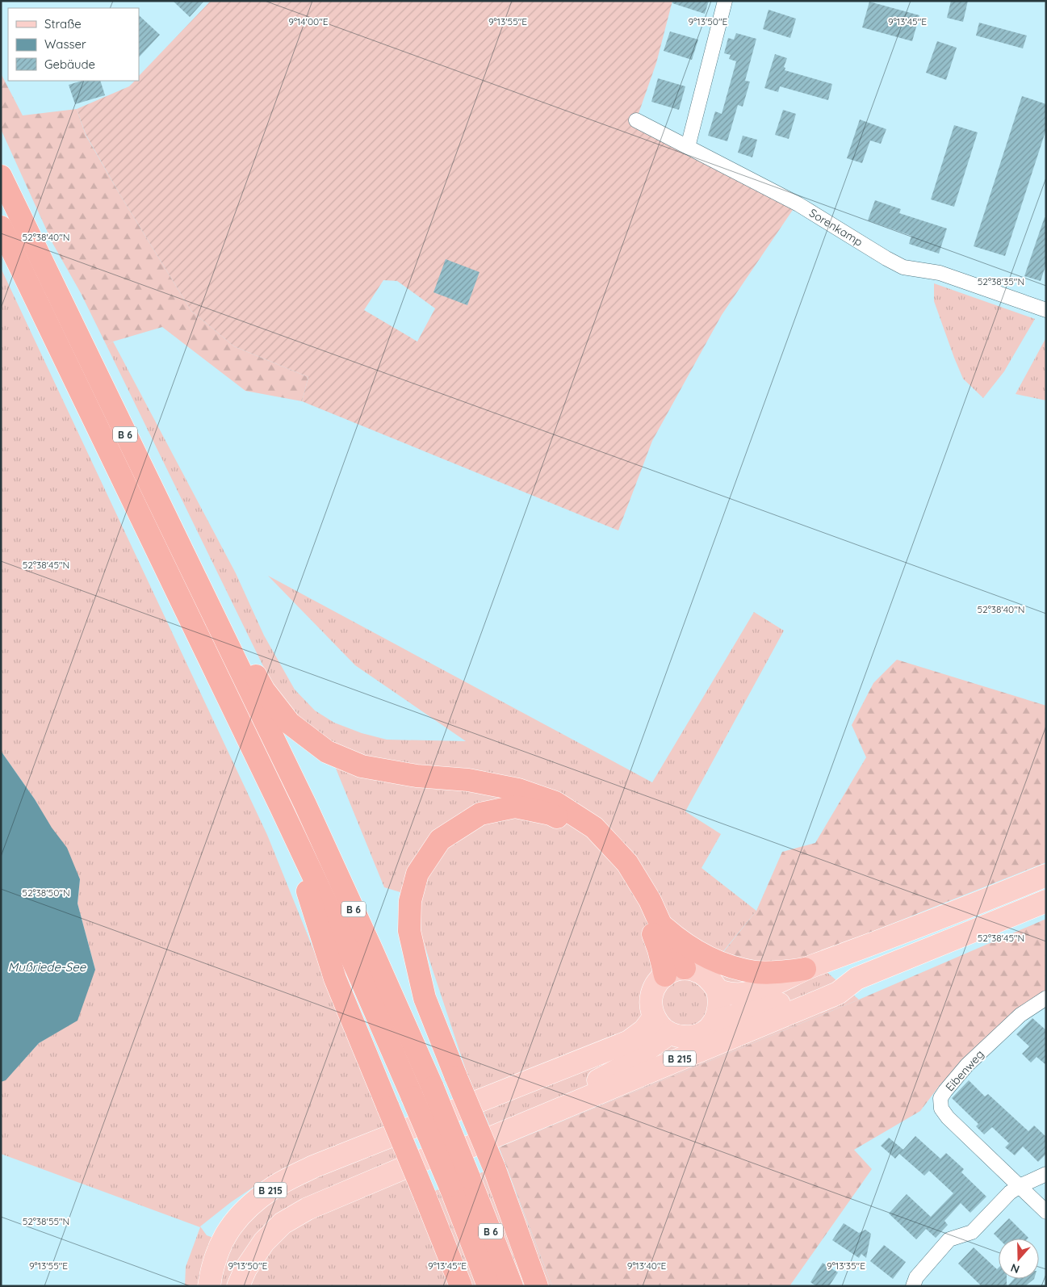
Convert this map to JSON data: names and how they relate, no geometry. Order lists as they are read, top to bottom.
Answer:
{
  "streets": {
    "highway": ["B 6"],
    "main road": ["B 215"],
    "street": ["Sorenkamp", "Eibenweg"]
  },
  "water": ["Mußriede-See"],
  "legend": ["Straße", "Wasser", "Gebäude"],
  "north": "bottom",
  "coordinates": [
    "9°13'55\"E",
    "9°13'50\"E",
    "9°13'45\"E",
    "9°14'00\"E",
    "52°38'40\"N",
    "52°38'35\"N",
    "52°38'45\"N",
    "52°38'50\"N",
    "52°38'55\"N",
    "9°13'40\"E",
    "9°13'35\"E"
  ]
}
